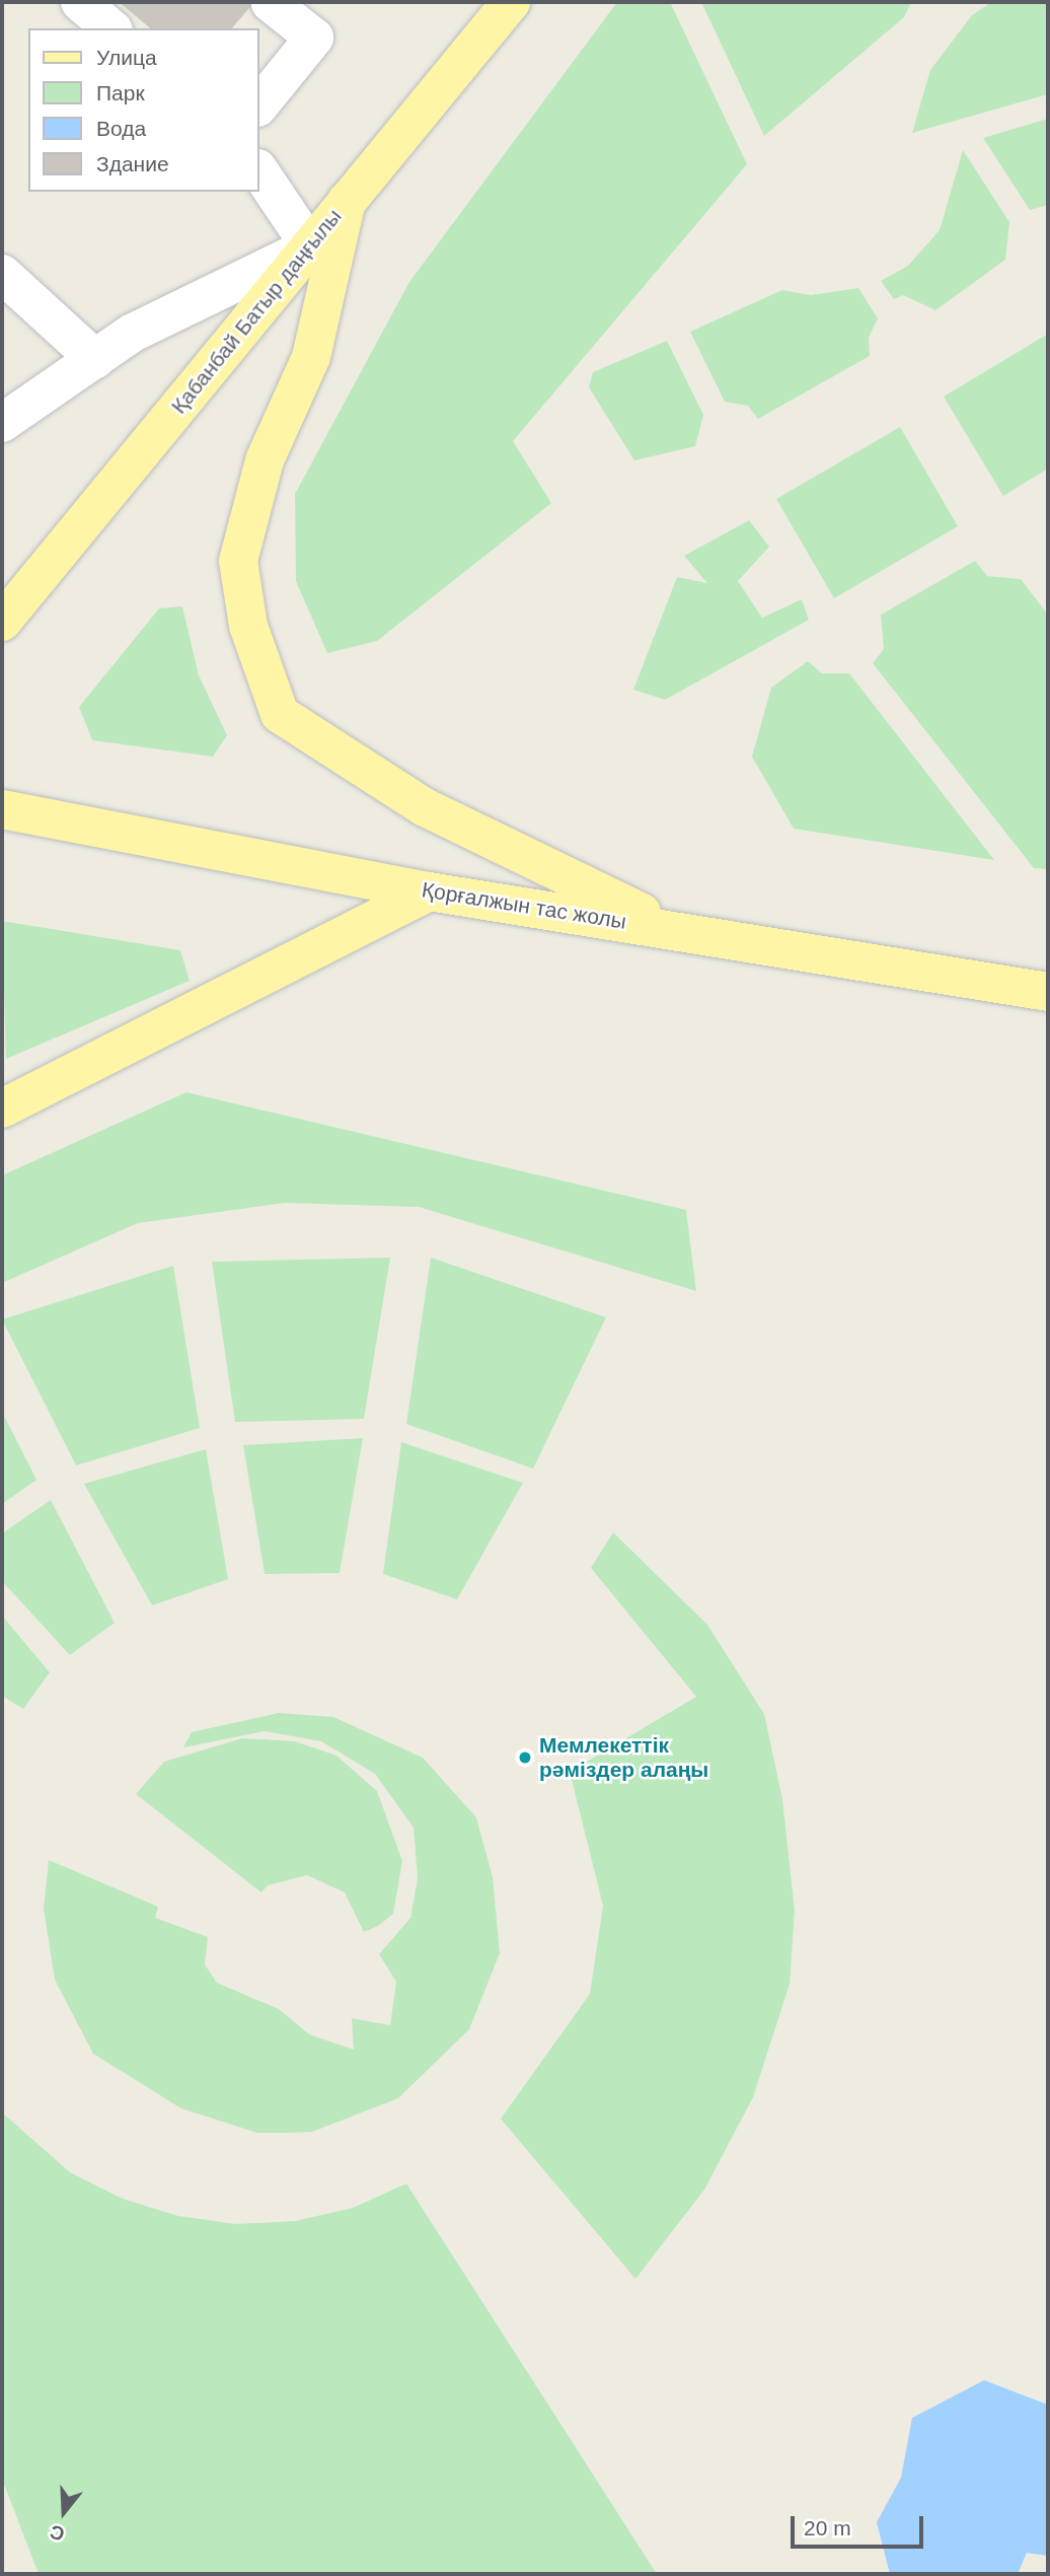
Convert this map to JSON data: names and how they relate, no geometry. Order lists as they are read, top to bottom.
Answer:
{
  "streets": {
    "main road": ["Қабанбай Батыр даңғылы", "Қорғалжын тас жолы"]
  },
  "places": ["Мемлекеттік рәміздер алаңы"],
  "legend": [
    "Улица",
    "Парк",
    "Вода",
    "Здание"
  ],
  "scale_bar": "20 m",
  "north": "bottom"
}
